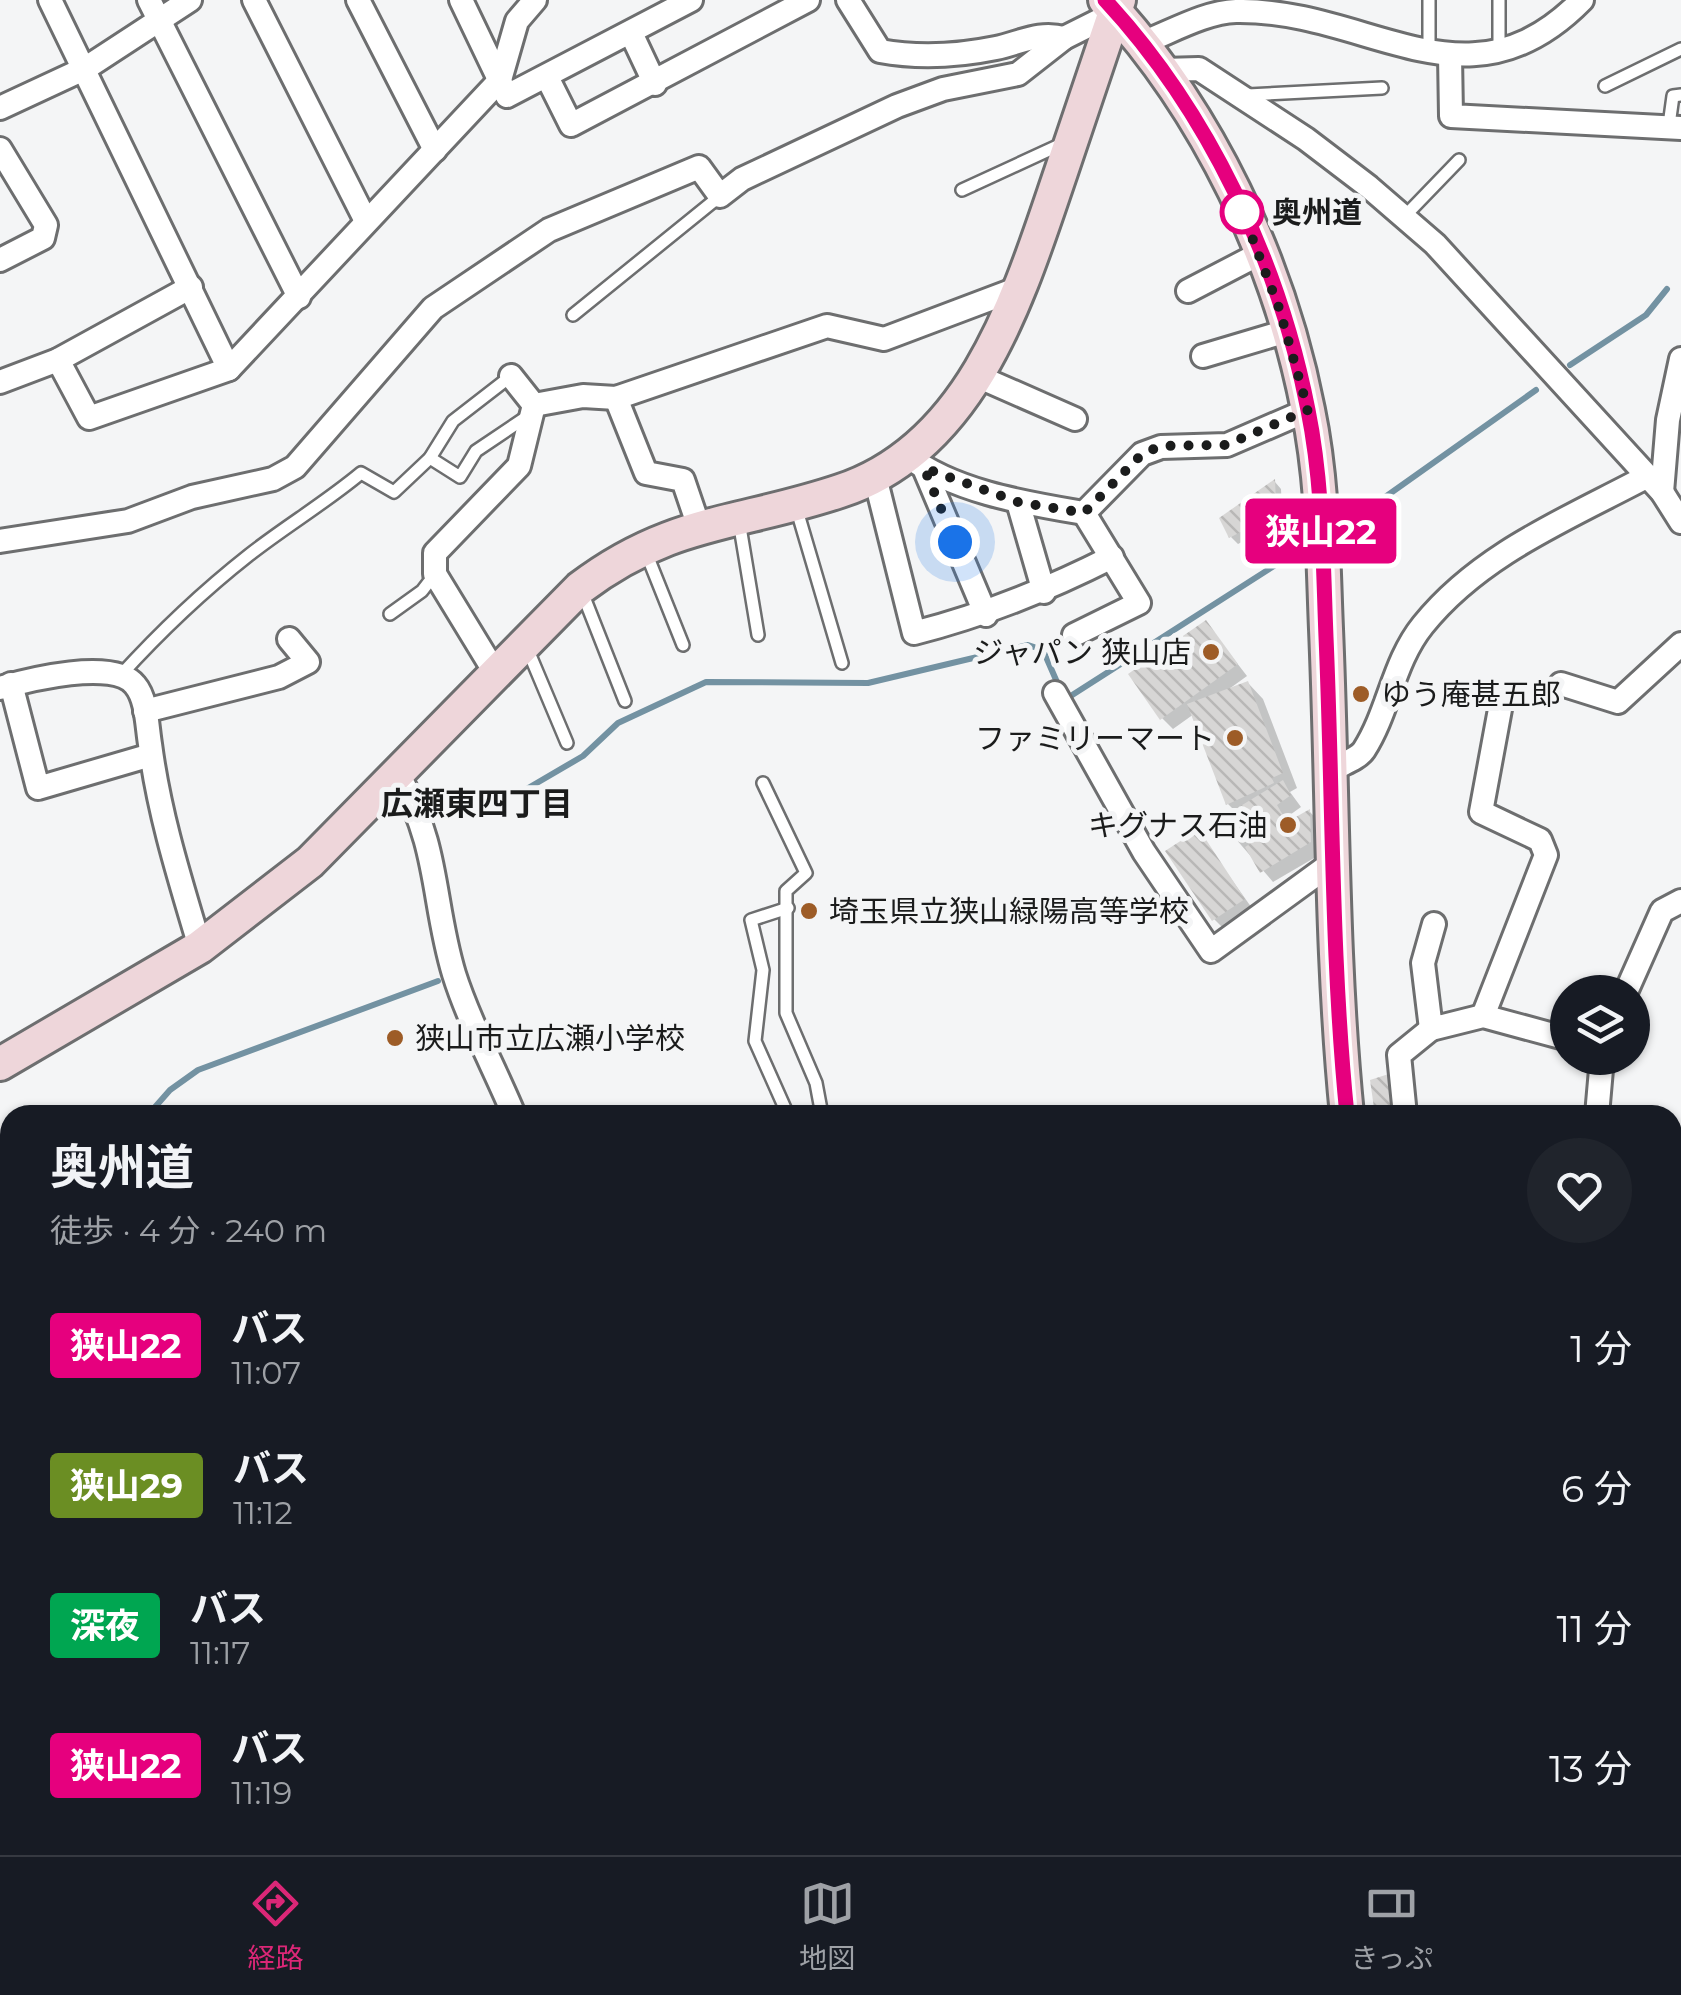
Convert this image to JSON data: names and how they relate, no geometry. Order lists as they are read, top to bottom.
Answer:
{
  "districts": ["広瀬東四丁目"],
  "places": [
    "奥州道",
    "ジャパン 狭山店",
    "ゆう庵甚五郎",
    "ファミリーマート",
    "キグナス石油",
    "埼玉県立狭山緑陽高等学校",
    "狭山市立広瀬小学校"
  ],
  "lines": ["bus line 狭山22"],
  "page": {
    "on_map": "狭山22",
    "heading": ["奥州道", "徒歩 · 4 分 · 240 m"],
    "list": [
      {
        "mark": "狭山22",
        "name": "バス",
        "note": "11:07",
        "value": "1 分"
      },
      {
        "mark": "狭山29",
        "name": "バス",
        "note": "11:12",
        "value": "6 分"
      },
      {
        "mark": "深夜",
        "name": "バス",
        "note": "11:17",
        "value": "11 分"
      },
      {
        "mark": "狭山22",
        "name": "バス",
        "note": "11:19",
        "value": "13 分"
      }
    ],
    "tabs": ["経路", "地図", "きっぷ"]
  }
}
